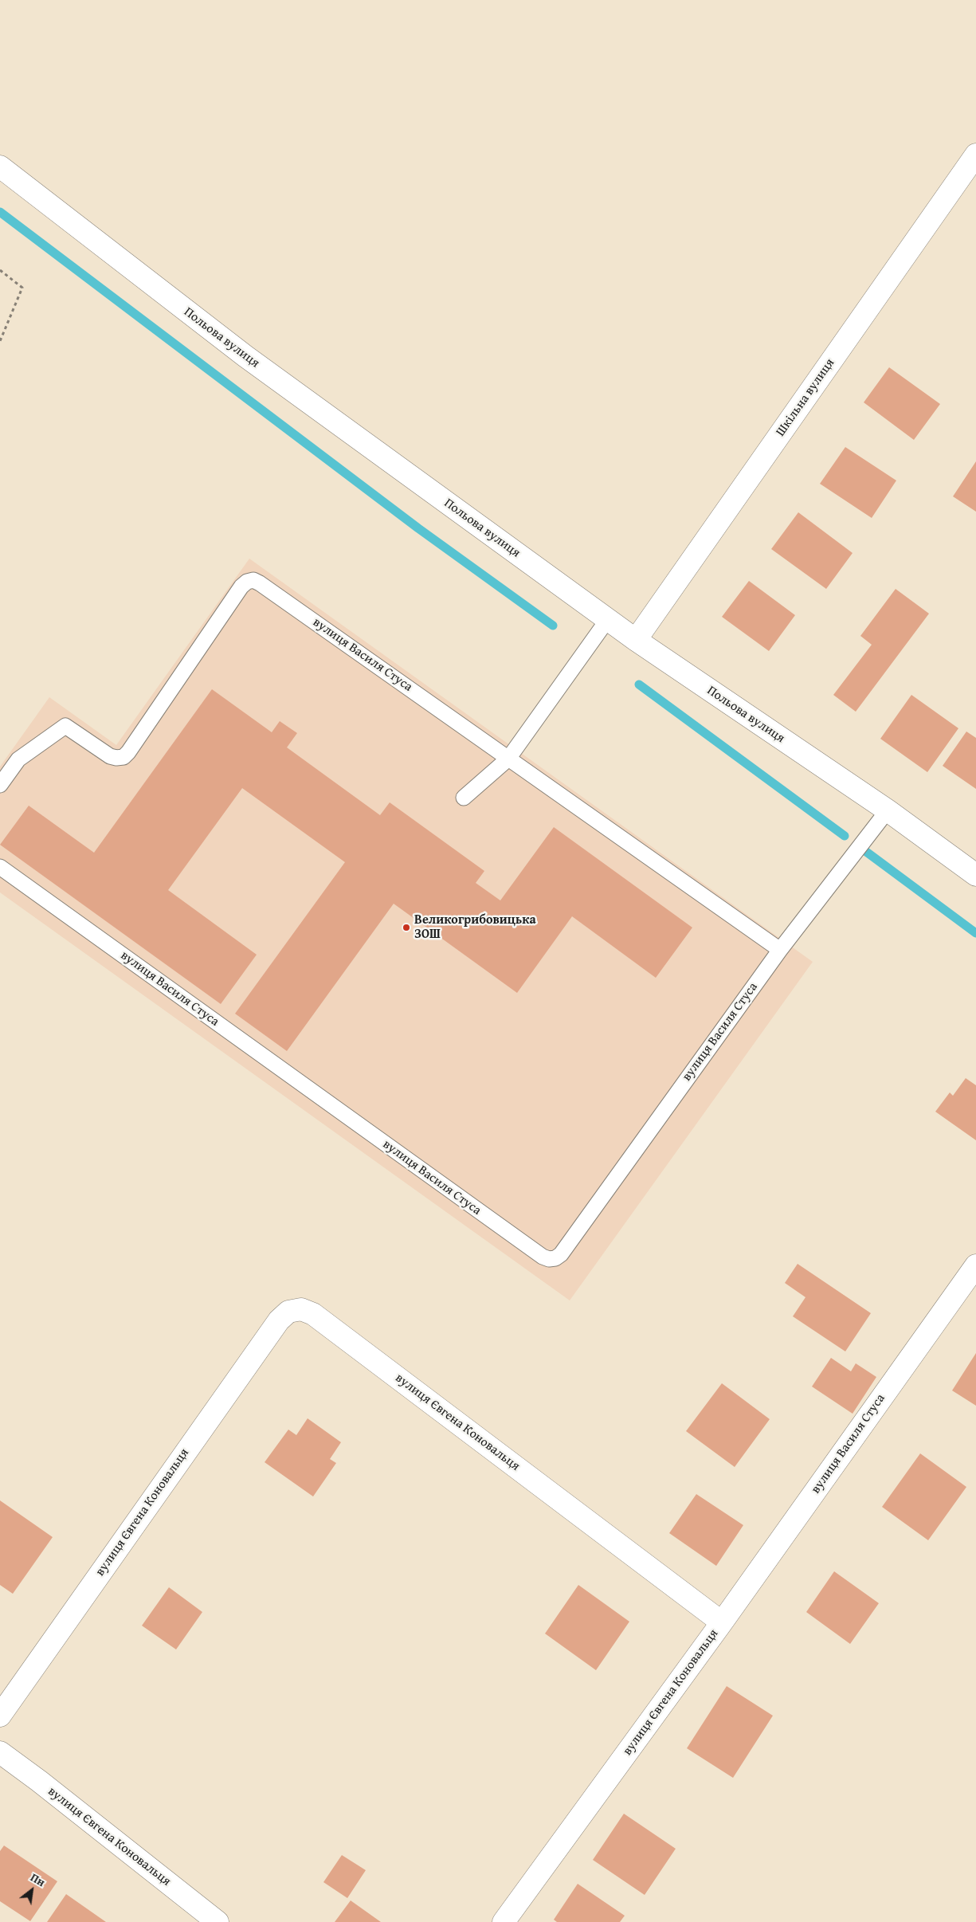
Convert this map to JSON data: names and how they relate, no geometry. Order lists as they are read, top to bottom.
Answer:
{
  "streets": {
    "street": [
      "Польова вулиця",
      "Шкільна вулиця",
      "вулиця Василя Стуса",
      "вулиця Євгена Коновальця"
    ]
  },
  "crossings": [
    ["Польова вулиця", "Шкільна вулиця"],
    ["Польова вулиця", "вулиця Василя Стуса"],
    ["вулиця Василя Стуса", "вулиця Євгена Коновальця"]
  ],
  "places": ["Великогрибовицька ЗОШ"],
  "north": "top right"
}
